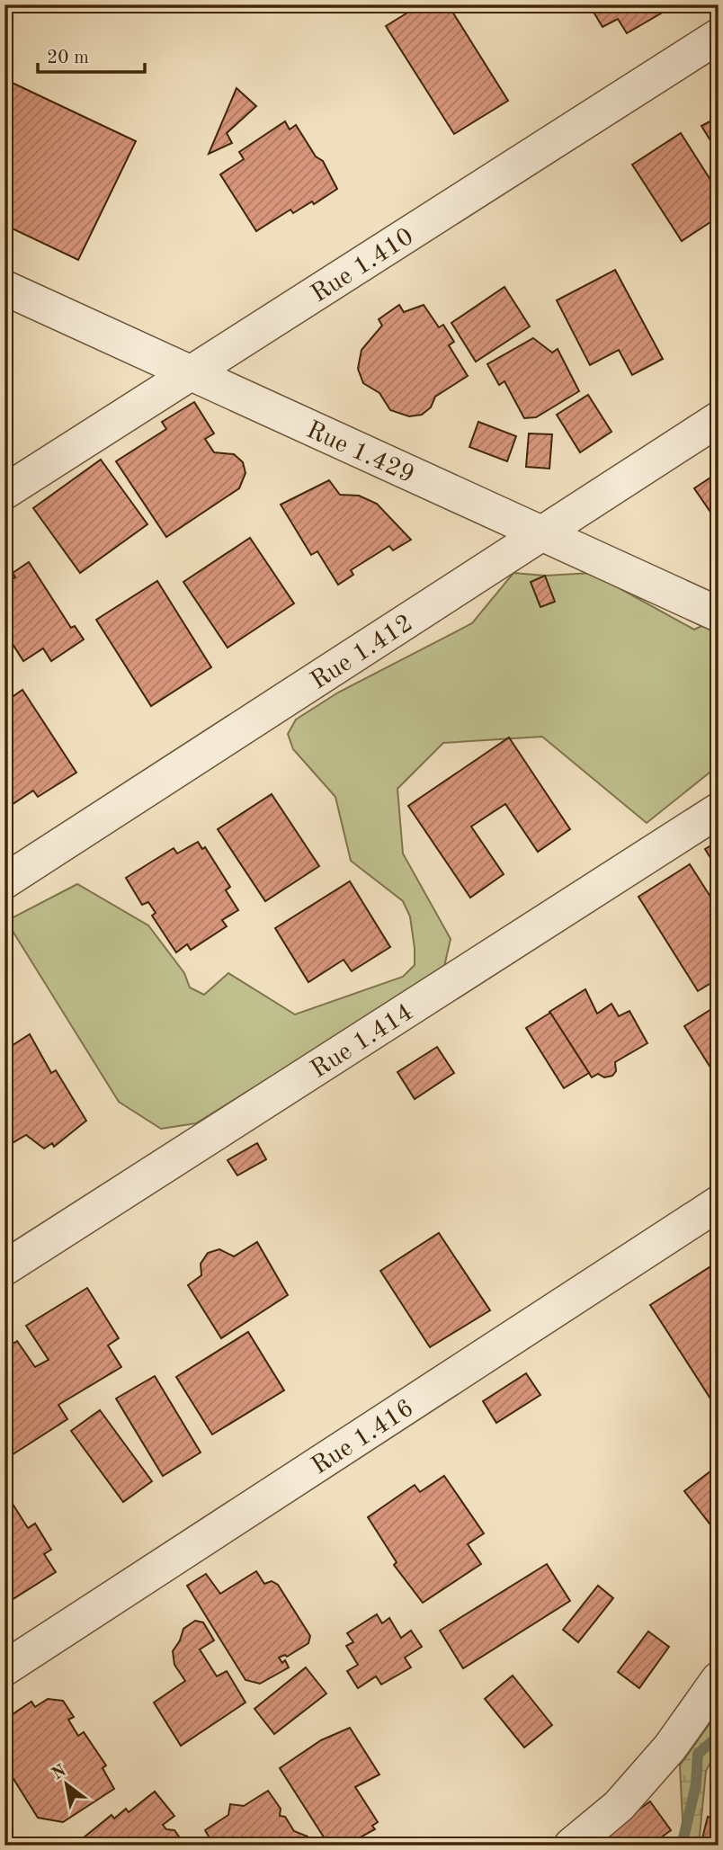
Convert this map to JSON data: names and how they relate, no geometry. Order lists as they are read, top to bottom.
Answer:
{
  "streets": {
    "street": [
      "Rue 1.410",
      "Rue 1.429",
      "Rue 1.412",
      "Rue 1.414",
      "Rue 1.416"
    ]
  },
  "crossings": [
    ["Rue 1.410", "Rue 1.429"],
    ["Rue 1.429", "Rue 1.412"]
  ],
  "scale_bar": "20 m",
  "north": "top left"
}
